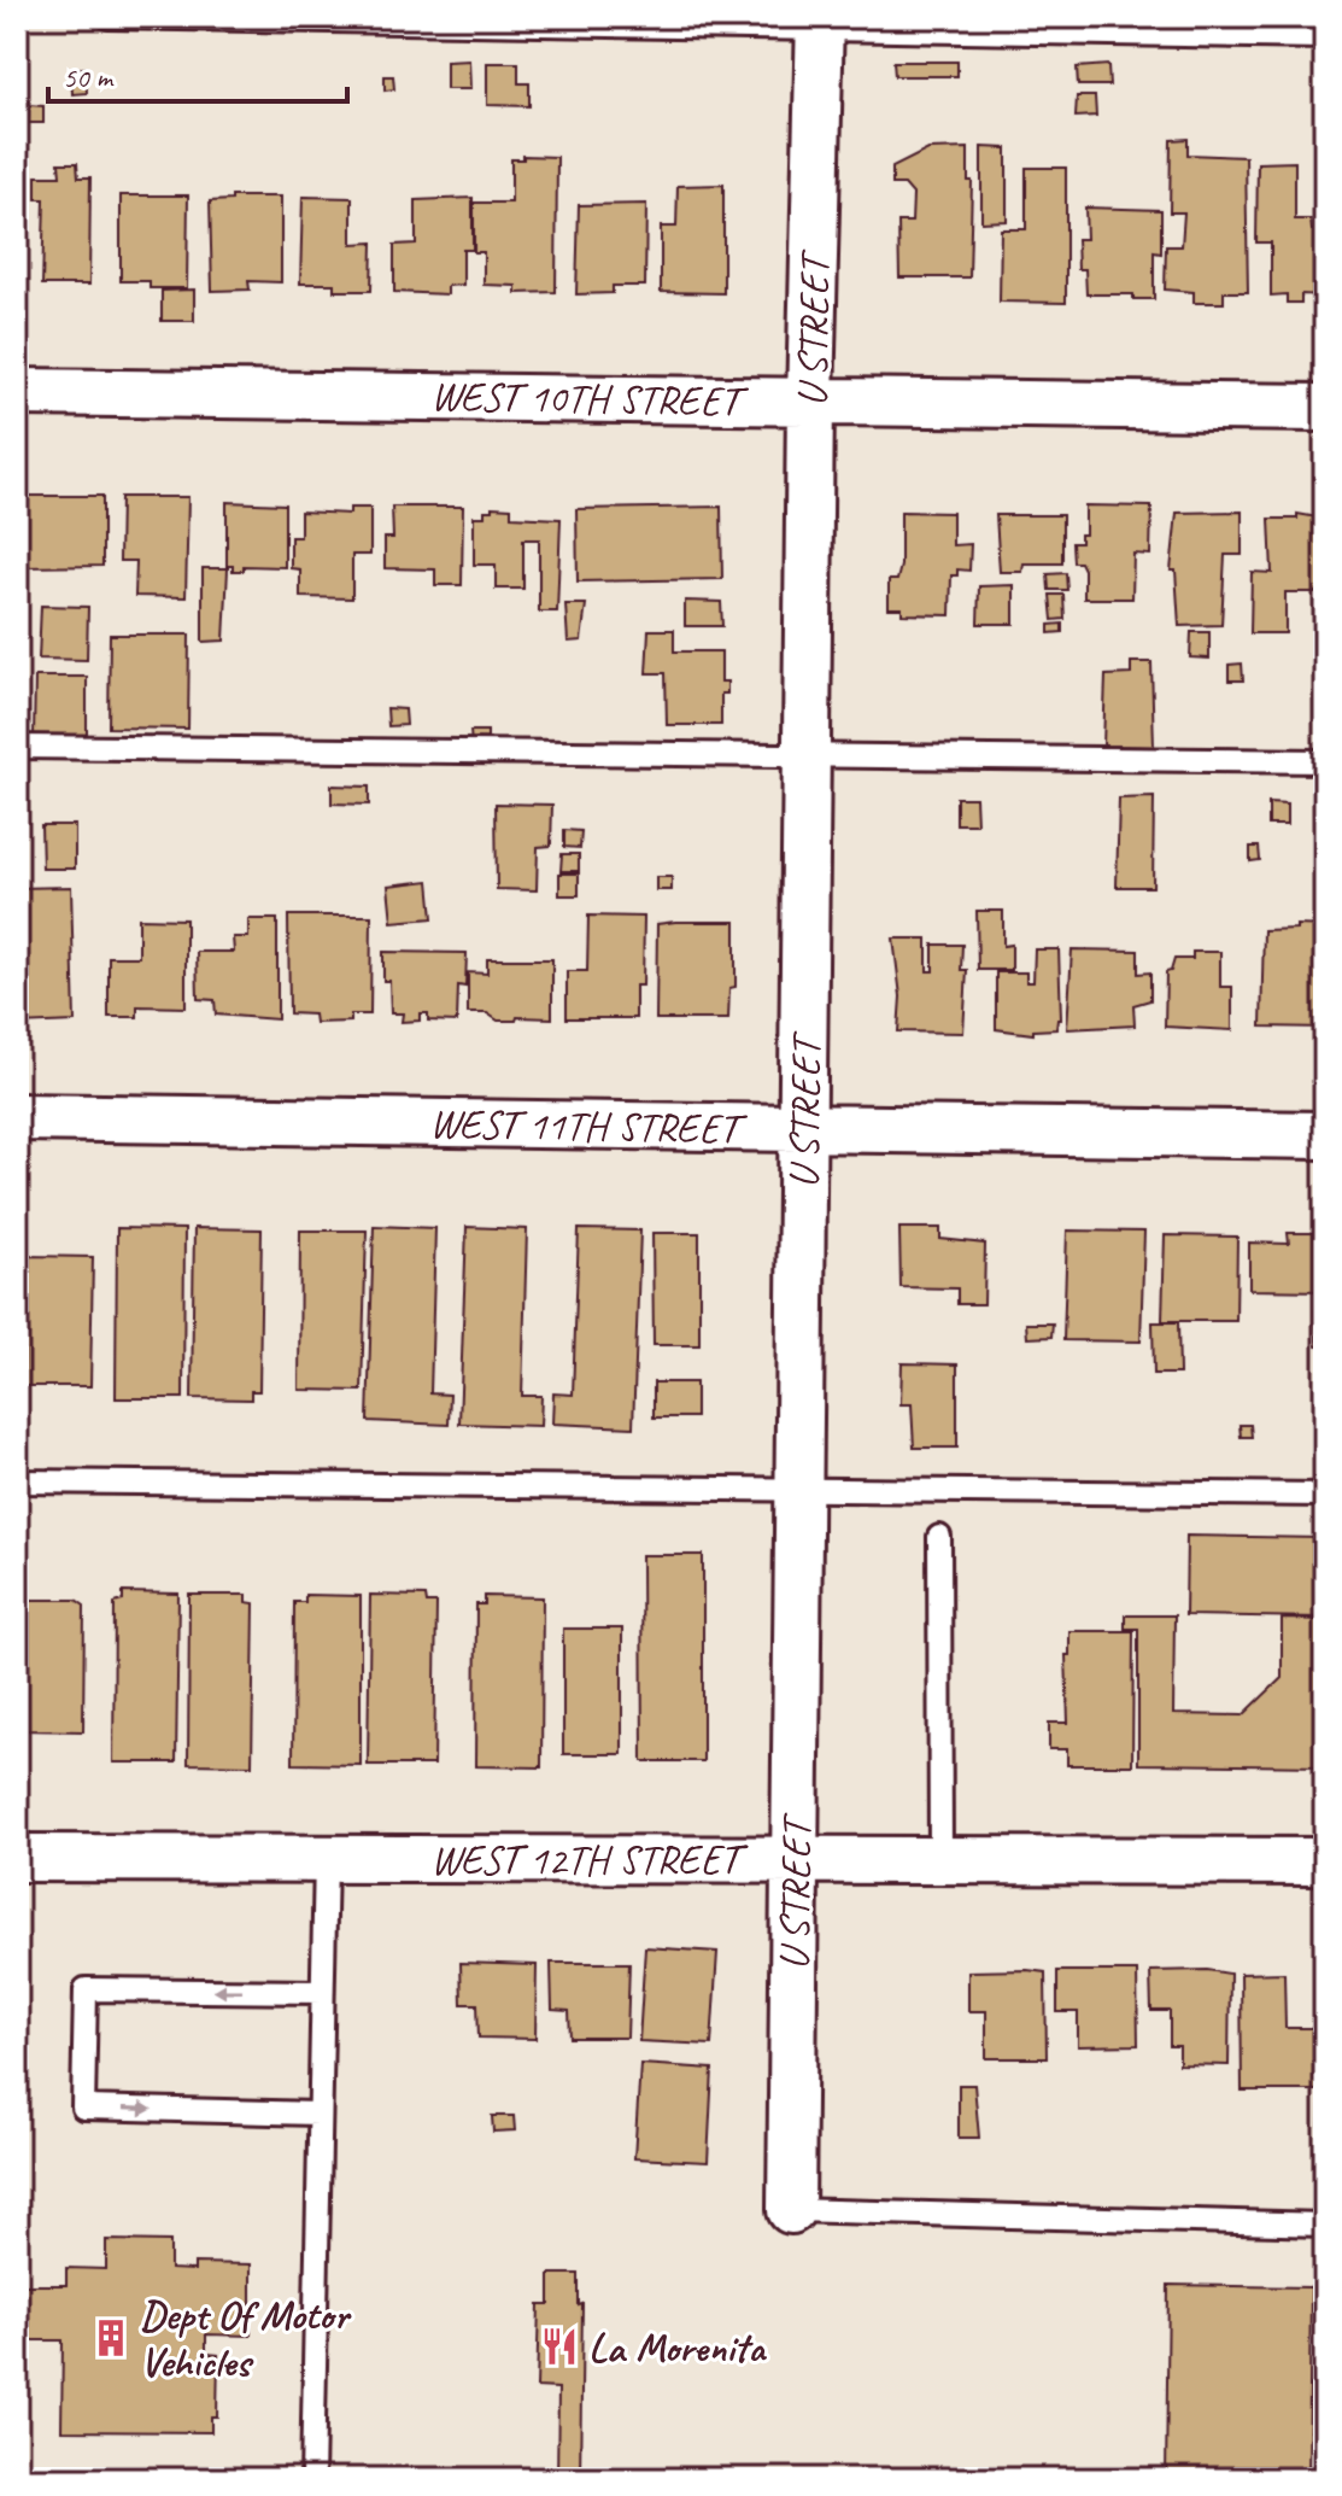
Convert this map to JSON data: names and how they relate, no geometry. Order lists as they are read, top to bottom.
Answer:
{
  "streets": {
    "street": [
      "U STREET",
      "WEST 10TH STREET",
      "WEST 11TH STREET",
      "WEST 12TH STREET"
    ]
  },
  "crossings": [
    ["U STREET", "WEST 10TH STREET"],
    ["U STREET", "WEST 11TH STREET"],
    ["U STREET", "WEST 12TH STREET"]
  ],
  "places": {
    "building": ["Dept Of Motor Vehicles"],
    "restaurant": ["La Morenita"]
  },
  "scale_bar": "50 m"
}
